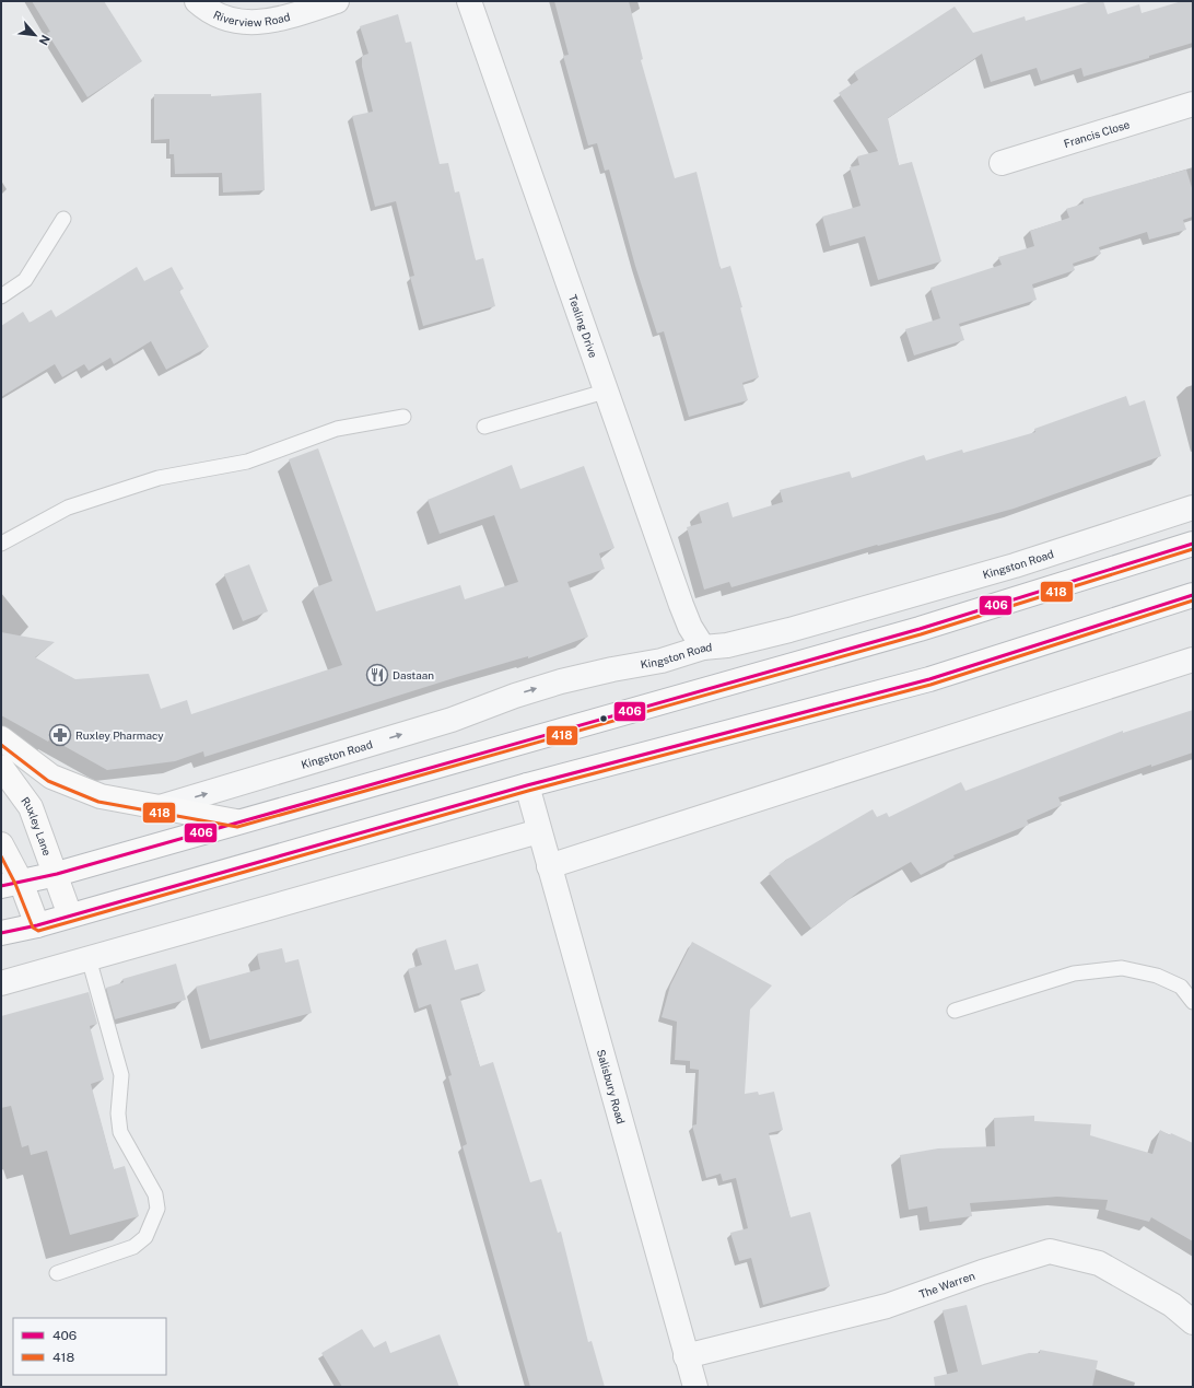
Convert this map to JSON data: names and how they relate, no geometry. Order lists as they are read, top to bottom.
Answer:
{
  "streets": {
    "main road": ["Ruxley Lane"],
    "street": [
      "Riverview Road",
      "Francis Close",
      "Tealing Drive",
      "Kingston Road",
      "Salisbury Road",
      "The Warren"
    ]
  },
  "crossings": [
    ["Tealing Drive", "Kingston Road"],
    ["Salisbury Road", "The Warren"]
  ],
  "places": {
    "restaurant": ["Dastaan"],
    "pharmacy": ["Ruxley Pharmacy"]
  },
  "lines": ["transit line 406", "transit line 418"],
  "legend": ["406", "418"],
  "north": "bottom right"
}
